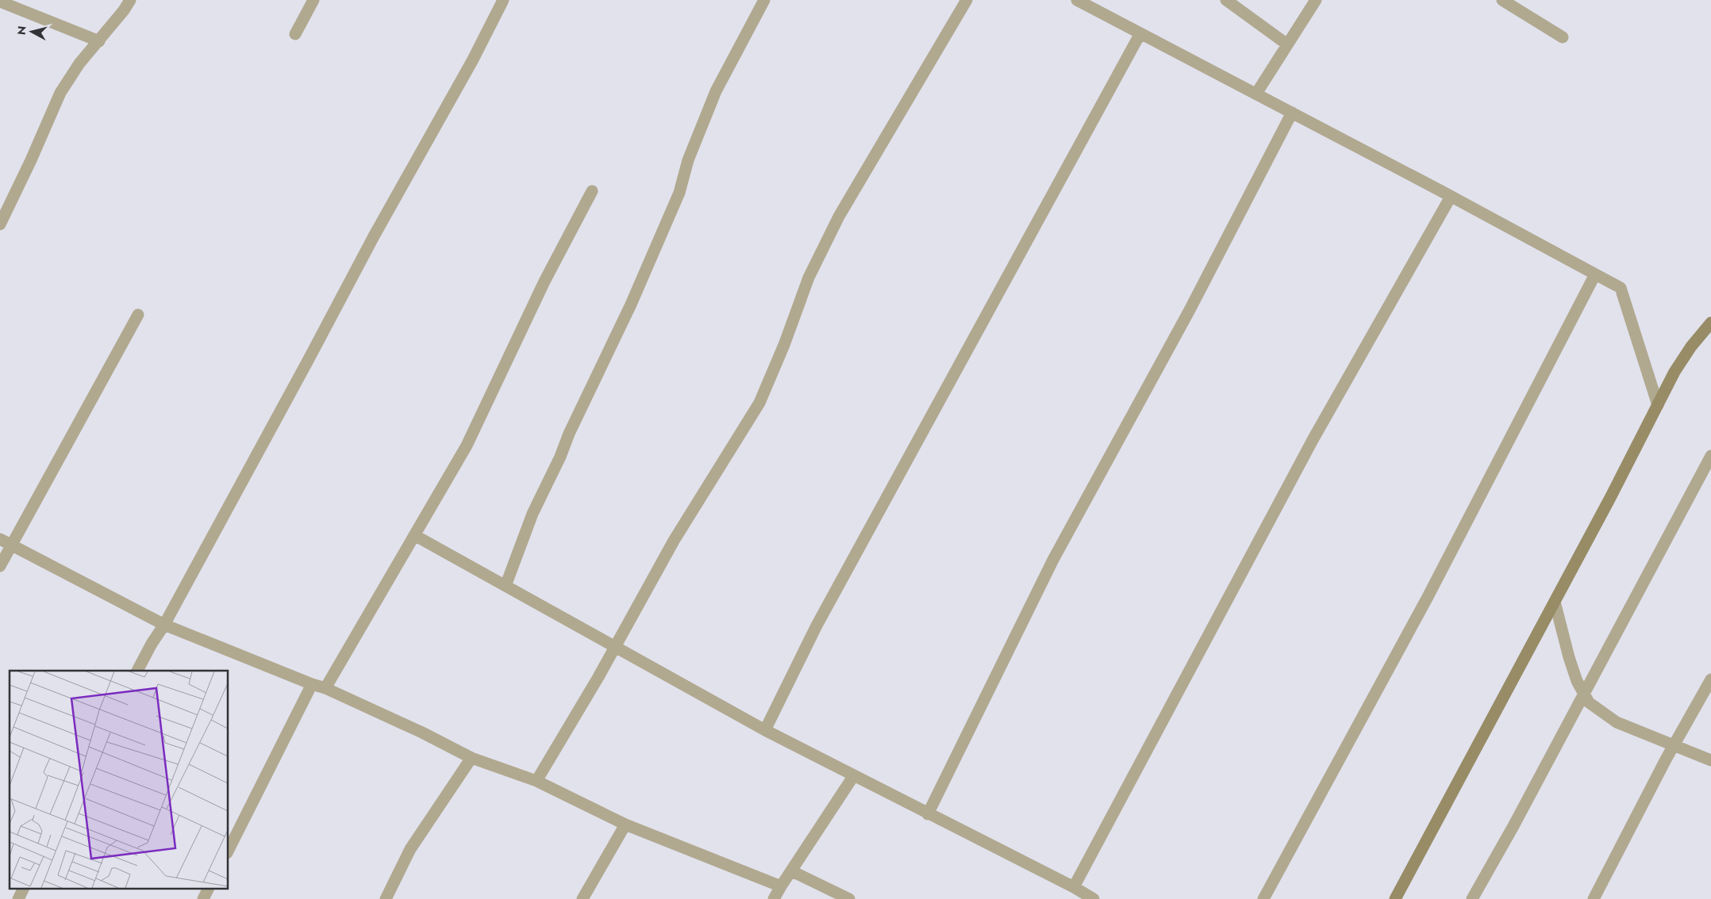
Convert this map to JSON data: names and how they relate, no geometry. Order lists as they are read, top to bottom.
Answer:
{
  "north": "left"
}
